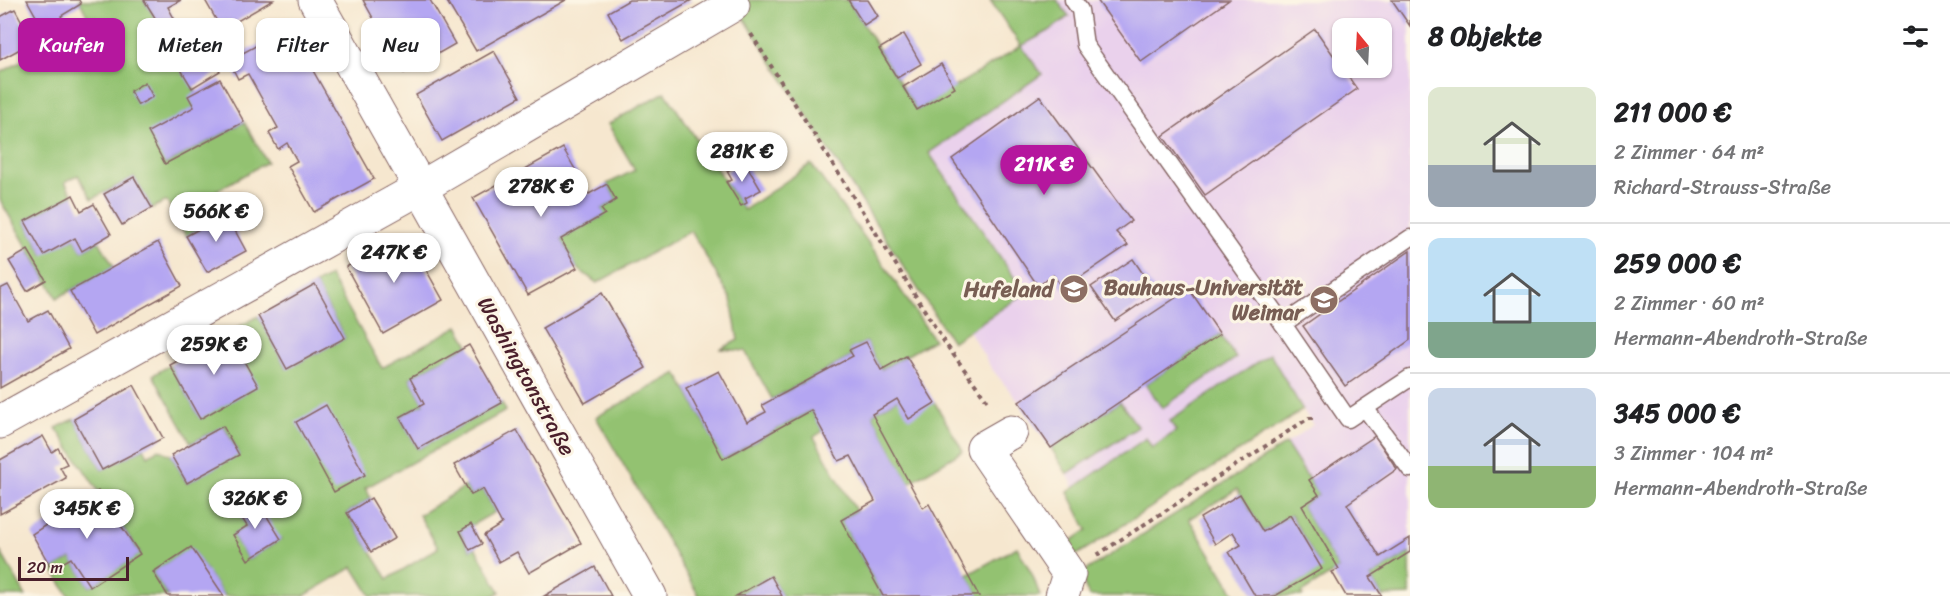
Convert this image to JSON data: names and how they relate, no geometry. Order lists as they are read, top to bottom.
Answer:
{
  "streets": {
    "street": ["Washingtonstraße"]
  },
  "places": {
    "school or university": ["Hufeland", "Bauhaus-Universität Weimar"]
  },
  "scale_bar": "20 m",
  "north": "top",
  "page": {
    "heading": "8 Objekte",
    "chip": [
      "Kaufen",
      "Mieten",
      "Filter",
      "Neu"
    ],
    "list": [
      {
        "name": "211 000 €",
        "note": "2 Zimmer · 64 m² · Richard-Strauss-Straße"
      },
      {
        "name": "259 000 €",
        "note": "2 Zimmer · 60 m² · Hermann-Abendroth-Straße"
      },
      {
        "name": "345 000 €",
        "note": "3 Zimmer · 104 m² · Hermann-Abendroth-Straße"
      }
    ],
    "price": [
      "281K €",
      "211K €",
      "278K €",
      "566K €",
      "247K €",
      "259K €",
      "326K €",
      "345K €"
    ],
    "scale": "20 m"
  }
}
